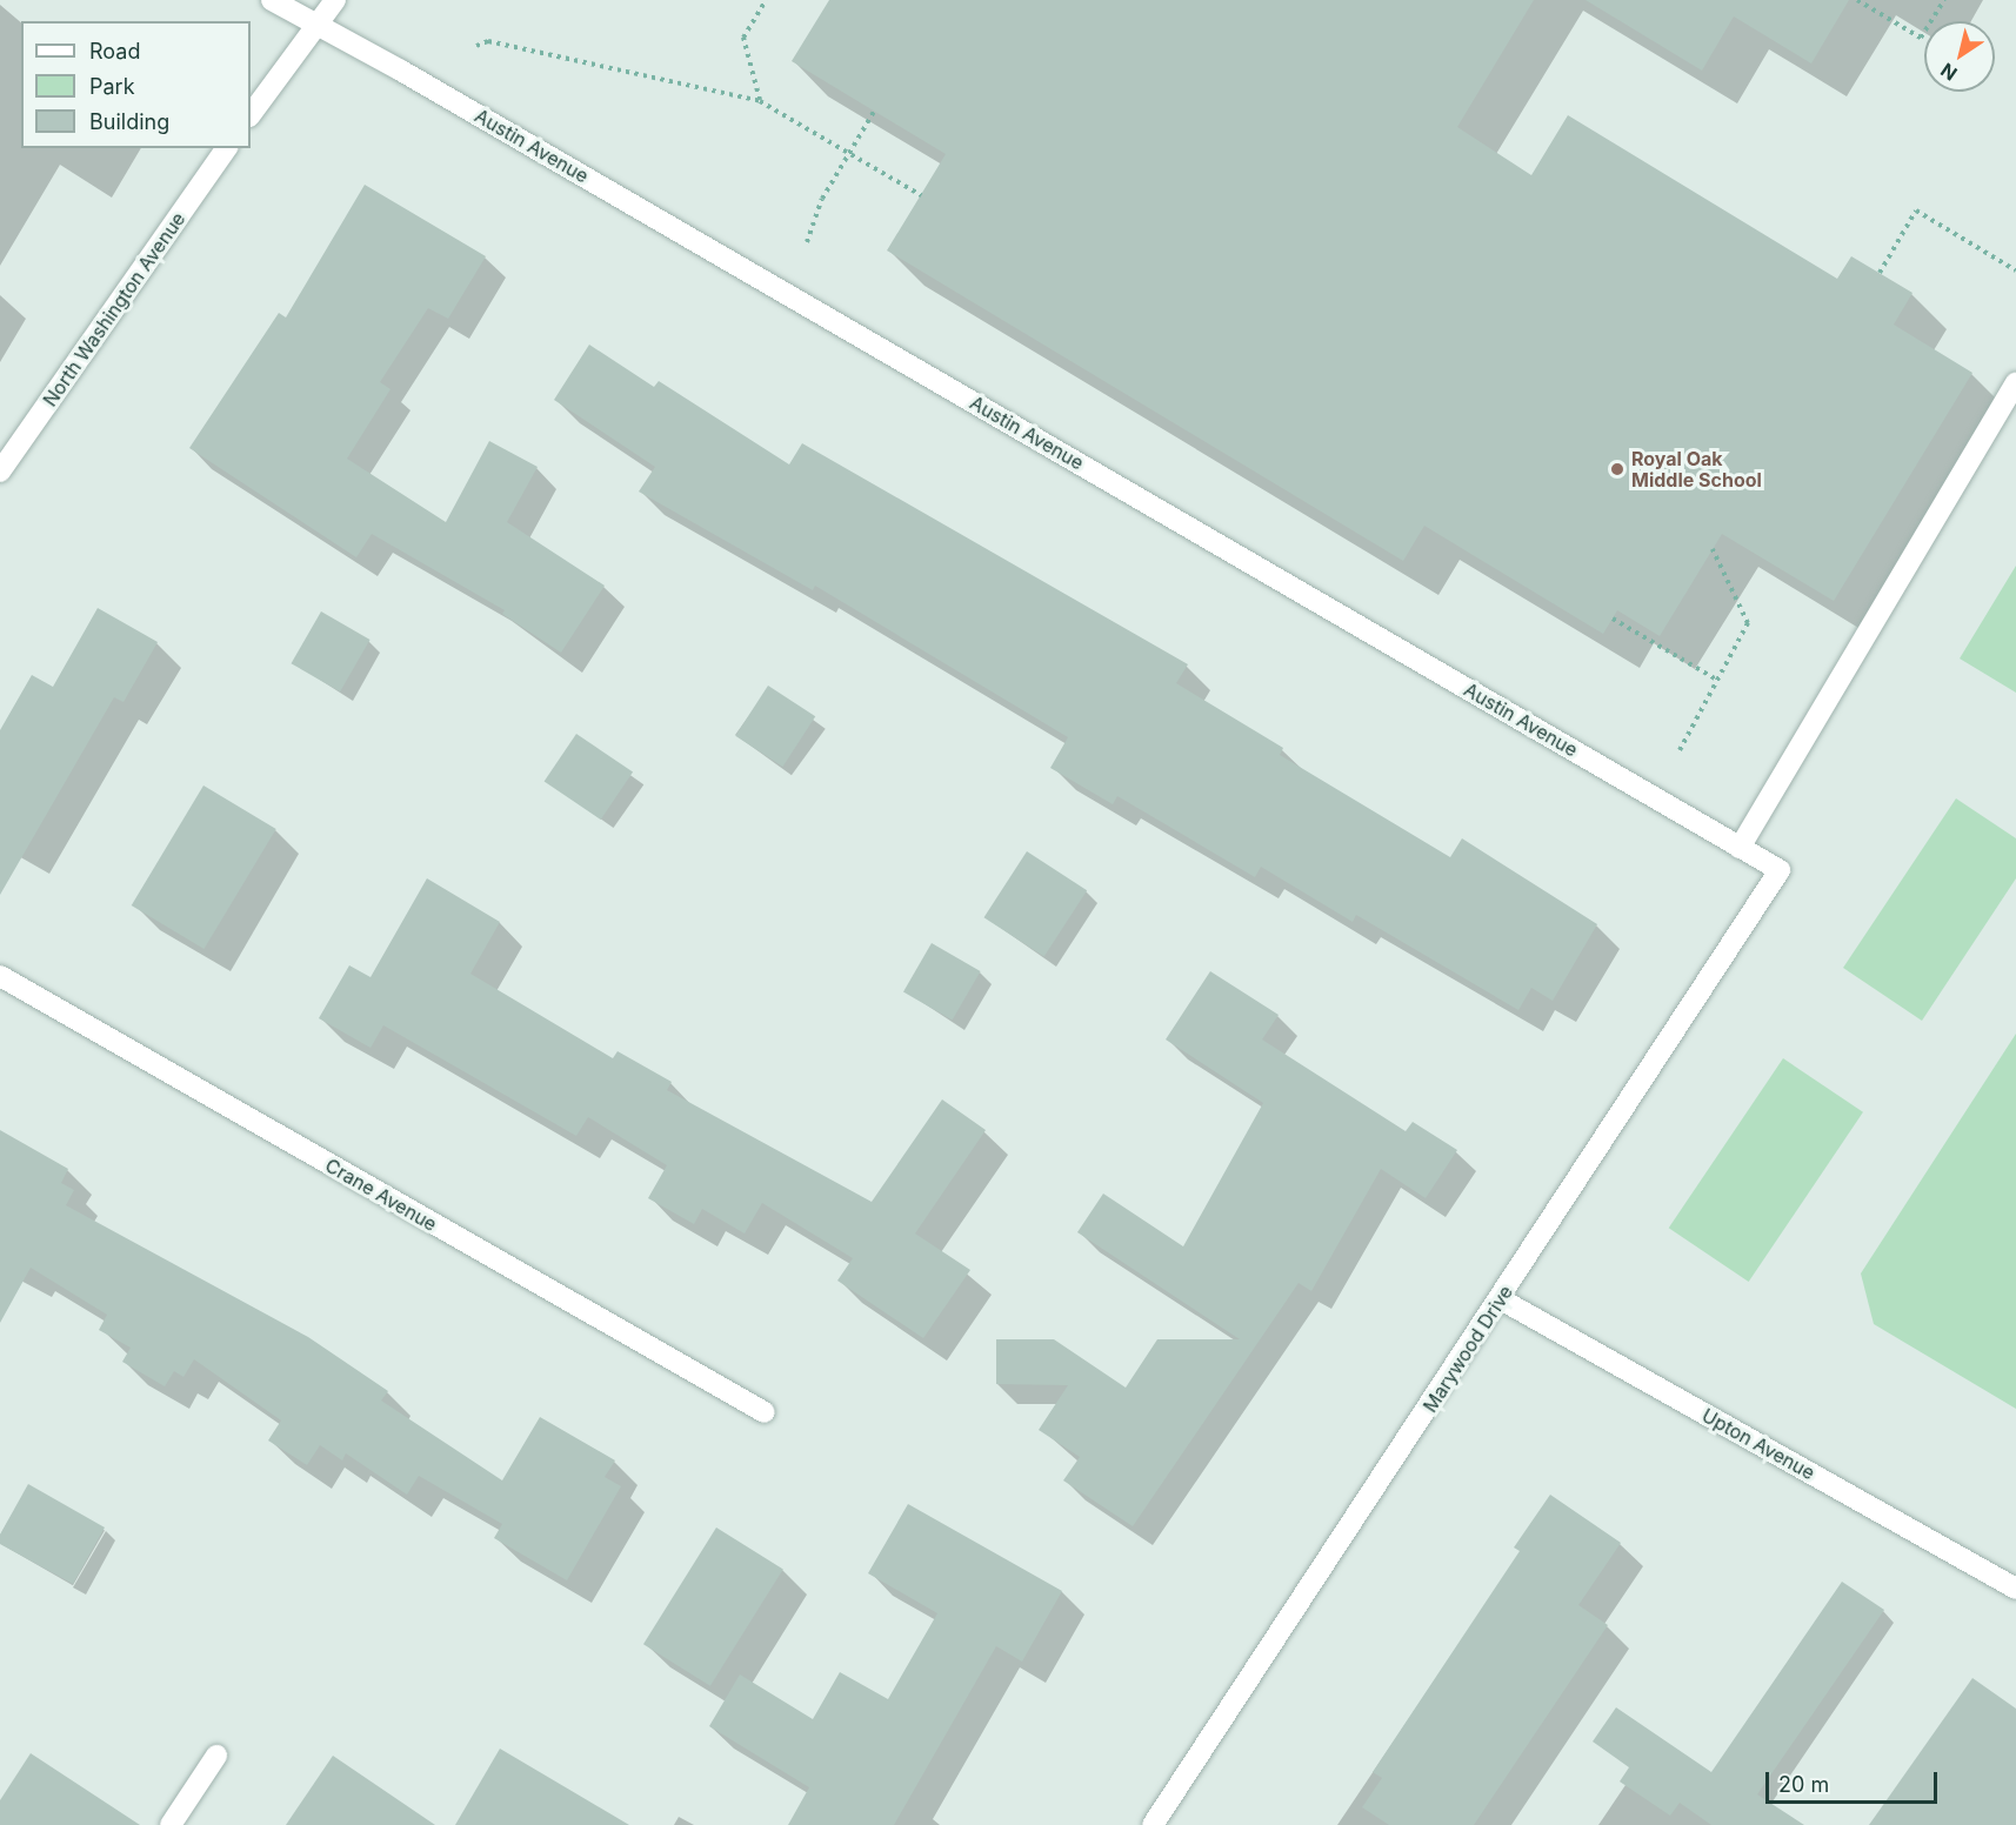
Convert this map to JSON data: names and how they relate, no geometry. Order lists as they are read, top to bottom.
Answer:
{
  "streets": {
    "street": [
      "Austin Avenue",
      "North Washington Avenue",
      "Crane Avenue",
      "Marywood Drive",
      "Upton Avenue"
    ]
  },
  "crossings": [
    ["Austin Avenue", "Marywood Drive"],
    ["Marywood Drive", "Upton Avenue"]
  ],
  "places": ["Royal Oak Middle School"],
  "legend": ["Road", "Park", "Building"],
  "scale_bar": "20 m",
  "north": "bottom left"
}
